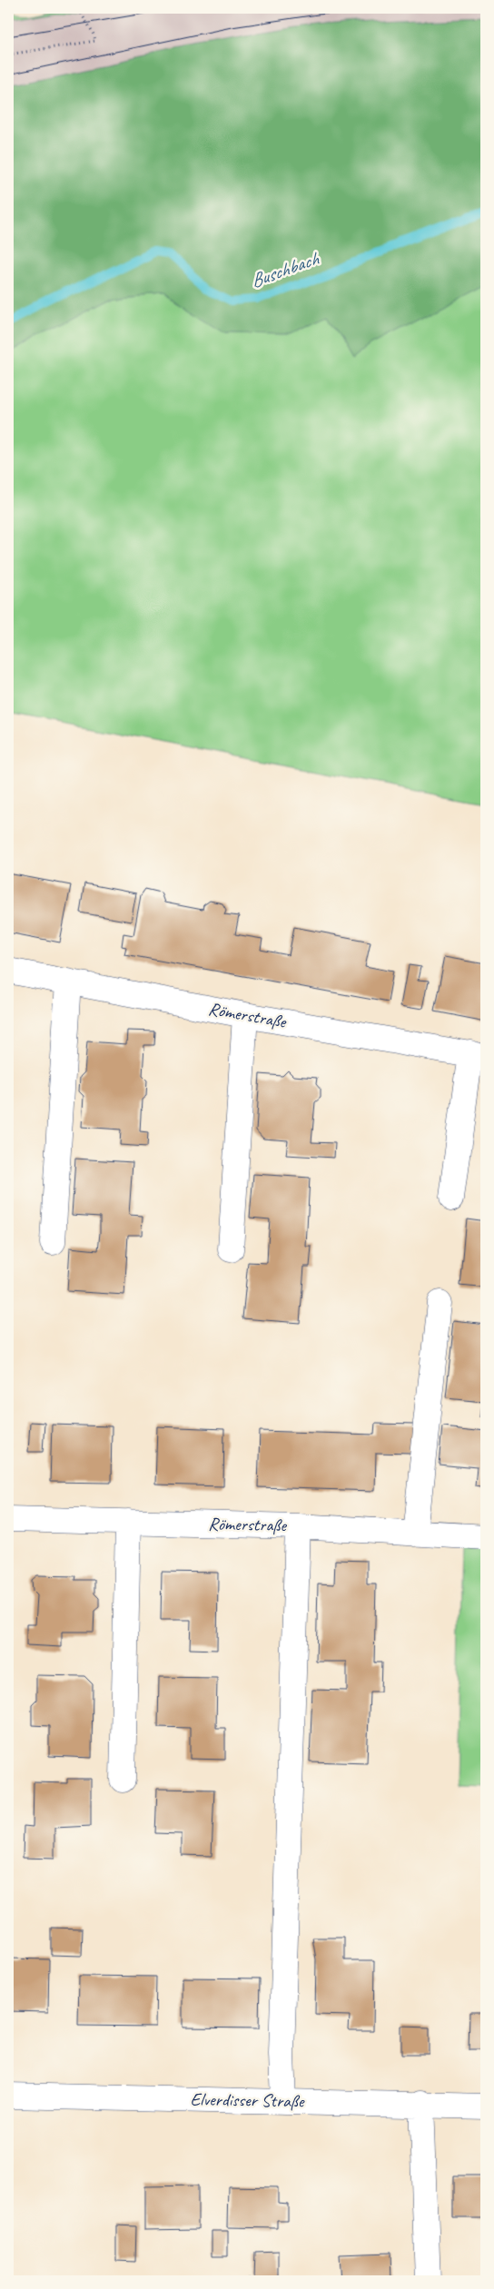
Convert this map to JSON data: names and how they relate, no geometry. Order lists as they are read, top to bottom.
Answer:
{
  "streets": {
    "street": ["Römerstraße", "Elverdisser Straße"]
  },
  "water": ["Buschbach"]
}
